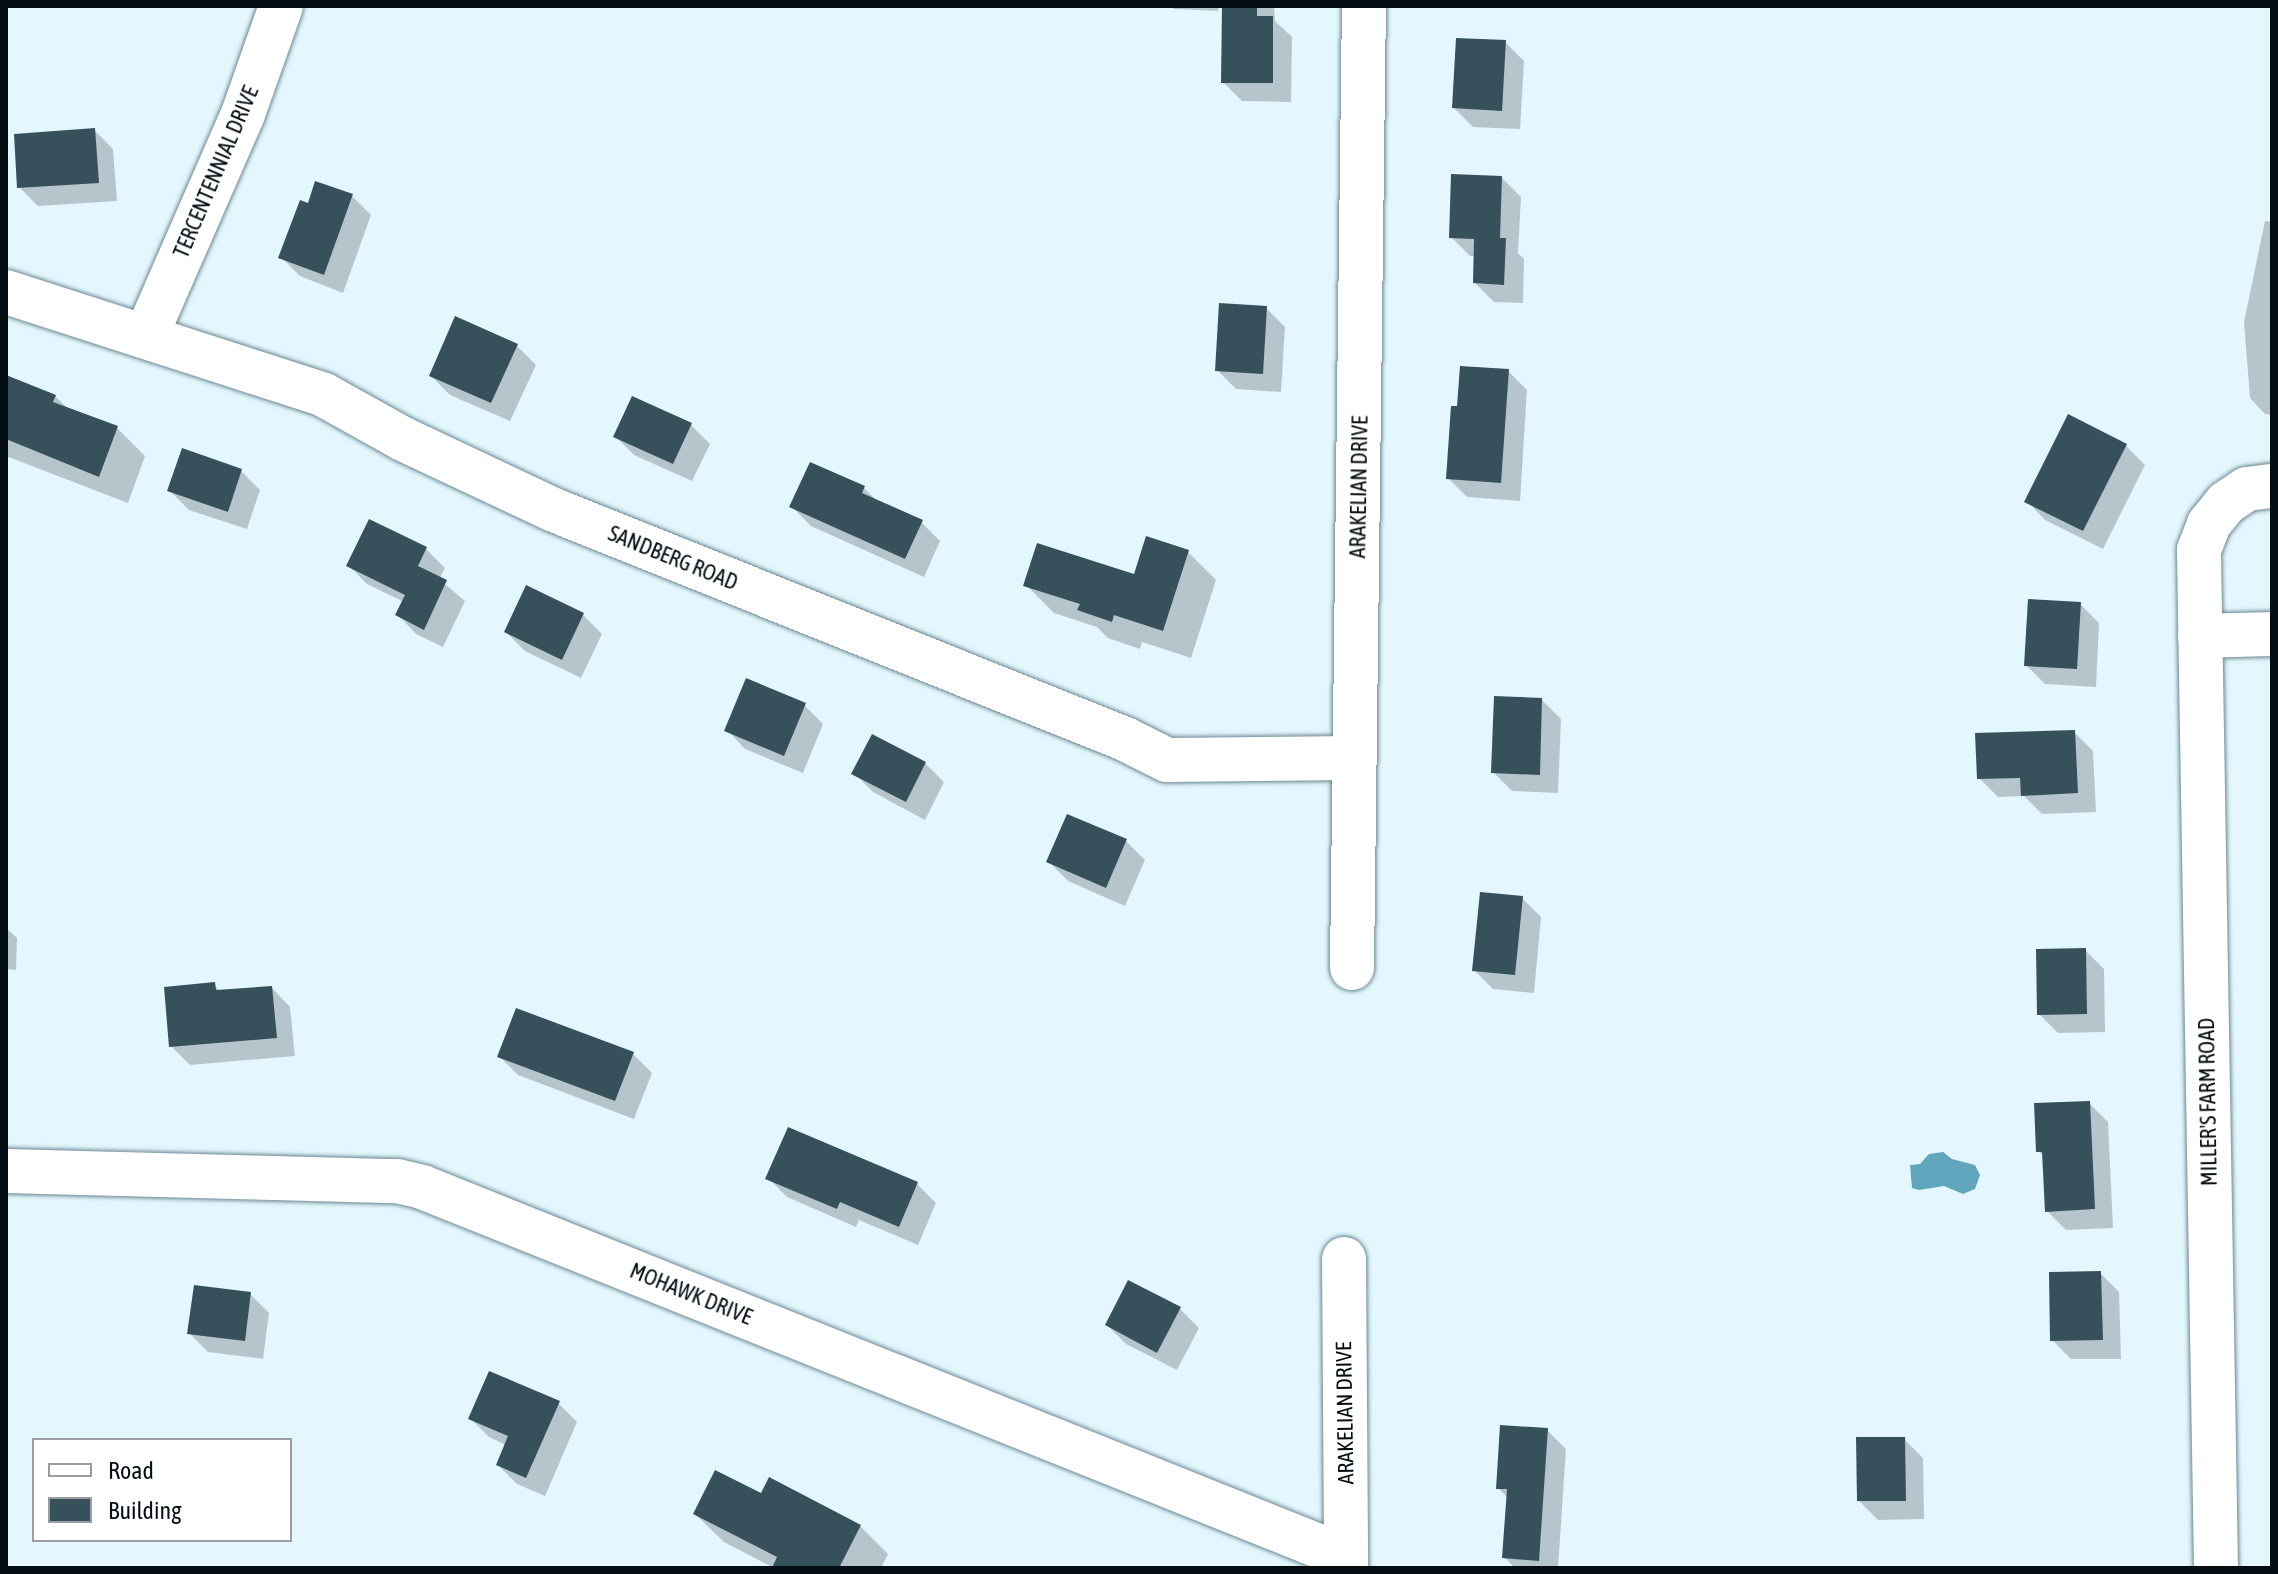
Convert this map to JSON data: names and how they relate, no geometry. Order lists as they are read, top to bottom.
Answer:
{
  "streets": {
    "street": [
      "TERCENTENNIAL DRIVE",
      "ARAKELIAN DRIVE",
      "SANDBERG ROAD",
      "MILLER'S FARM ROAD",
      "MOHAWK DRIVE"
    ]
  },
  "crossings": [
    ["TERCENTENNIAL DRIVE", "SANDBERG ROAD"],
    ["ARAKELIAN DRIVE", "SANDBERG ROAD"],
    ["ARAKELIAN DRIVE", "MOHAWK DRIVE"]
  ],
  "legend": ["Road", "Building"]
}
